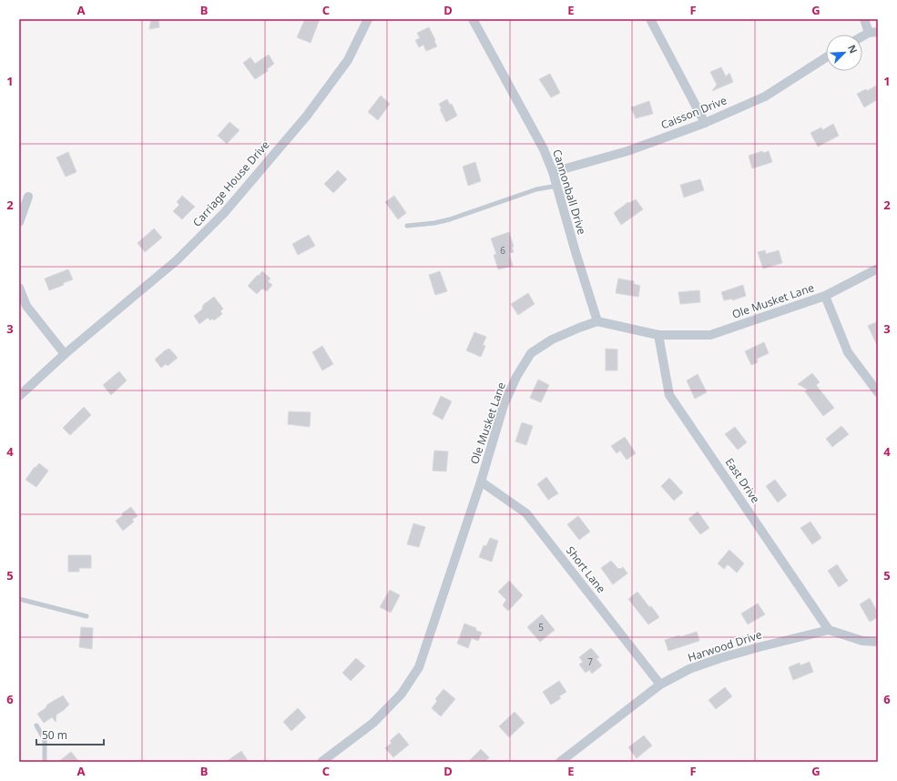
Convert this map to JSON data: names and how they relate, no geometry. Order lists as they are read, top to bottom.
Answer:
{
  "streets": {
    "street": [
      "Caisson Drive",
      "Carriage House Drive",
      "Cannonball Drive",
      "Ole Musket Lane",
      "East Drive",
      "Short Lane",
      "Harwood Drive"
    ]
  },
  "crossings": [
    ["Caisson Drive", "Cannonball Drive"],
    ["Cannonball Drive", "Ole Musket Lane"],
    ["Ole Musket Lane", "East Drive"],
    ["Ole Musket Lane", "Short Lane"],
    ["East Drive", "Harwood Drive"],
    ["Short Lane", "Harwood Drive"]
  ],
  "house_numbers": ["6", "5", "7"],
  "scale_bar": "50 m",
  "north": "top right",
  "grid": {
    "columns": [
      "A",
      "B",
      "C",
      "D",
      "E",
      "F",
      "G"
    ],
    "rows": [
      "1",
      "2",
      "3",
      "4",
      "5",
      "6"
    ]
  }
}
